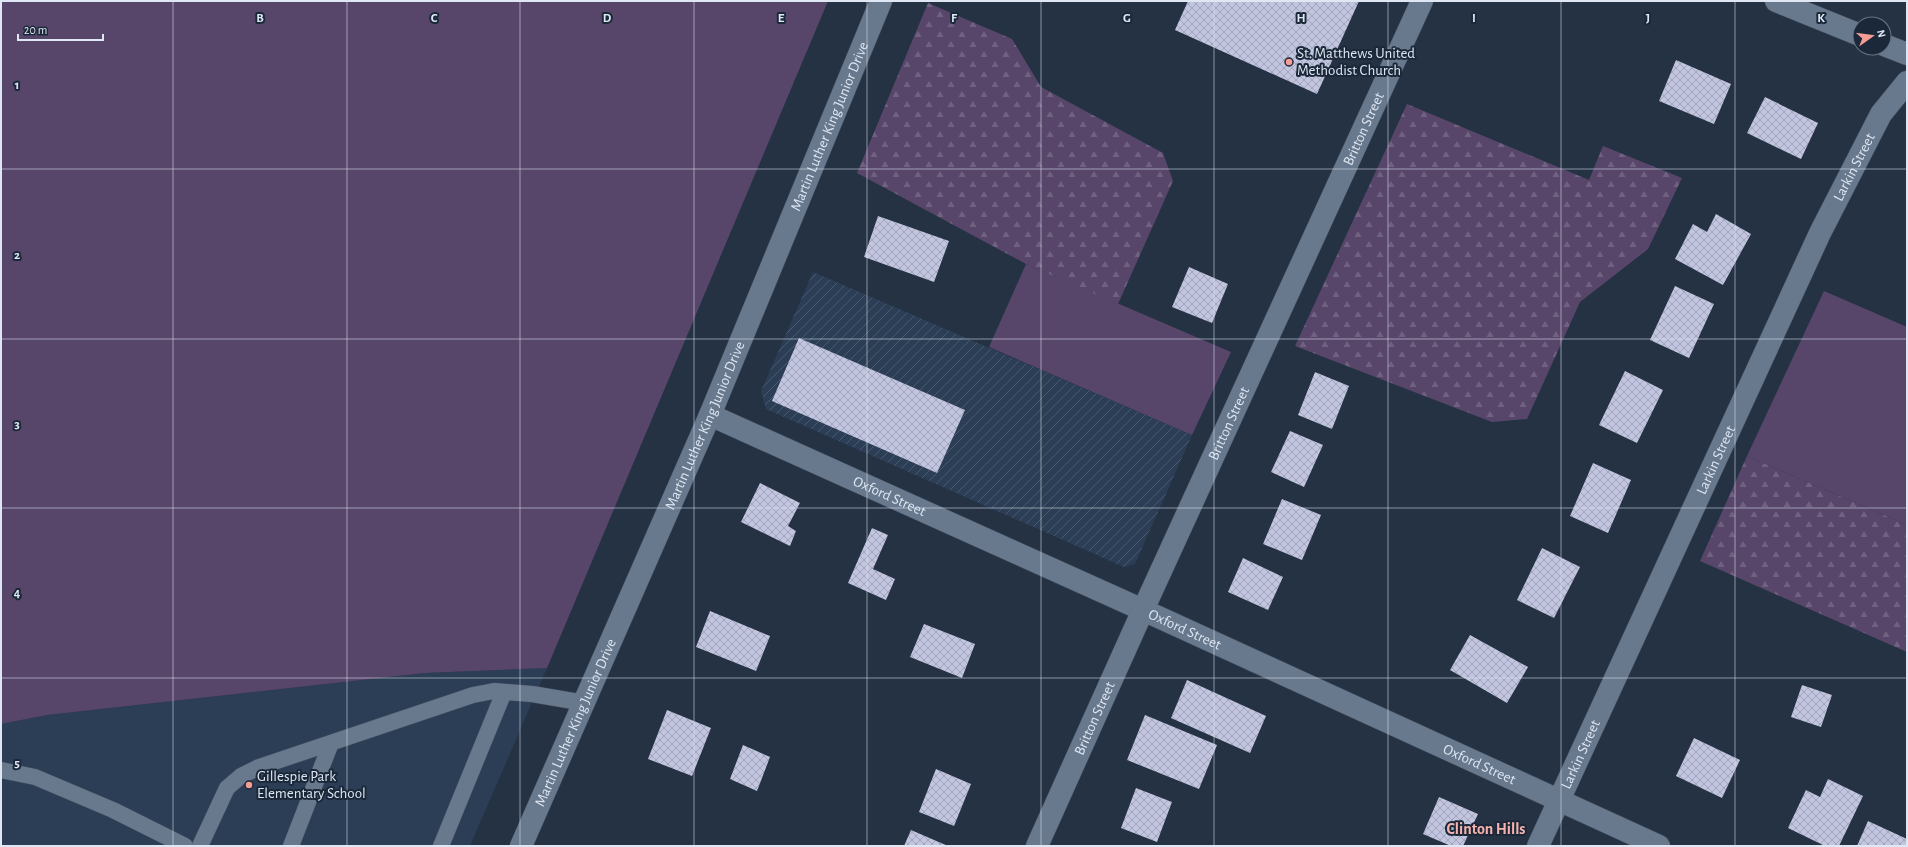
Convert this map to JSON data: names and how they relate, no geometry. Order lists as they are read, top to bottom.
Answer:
{
  "streets": {
    "street": [
      "Martin Luther King Junior Drive",
      "Britton Street",
      "Larkin Street",
      "Oxford Street"
    ]
  },
  "crossings": [
    ["Martin Luther King Junior Drive", "Oxford Street"],
    ["Britton Street", "Oxford Street"],
    ["Larkin Street", "Oxford Street"]
  ],
  "districts": ["Clinton Hills"],
  "places": ["St. Matthews United Methodist Church", "Gillespie Park Elementary School"],
  "scale_bar": "20 m",
  "north": "right",
  "grid": {
    "columns": [
      "B",
      "C",
      "D",
      "E",
      "F",
      "G",
      "H",
      "I",
      "J",
      "K"
    ],
    "rows": [
      "1",
      "2",
      "3",
      "4",
      "5"
    ]
  }
}
